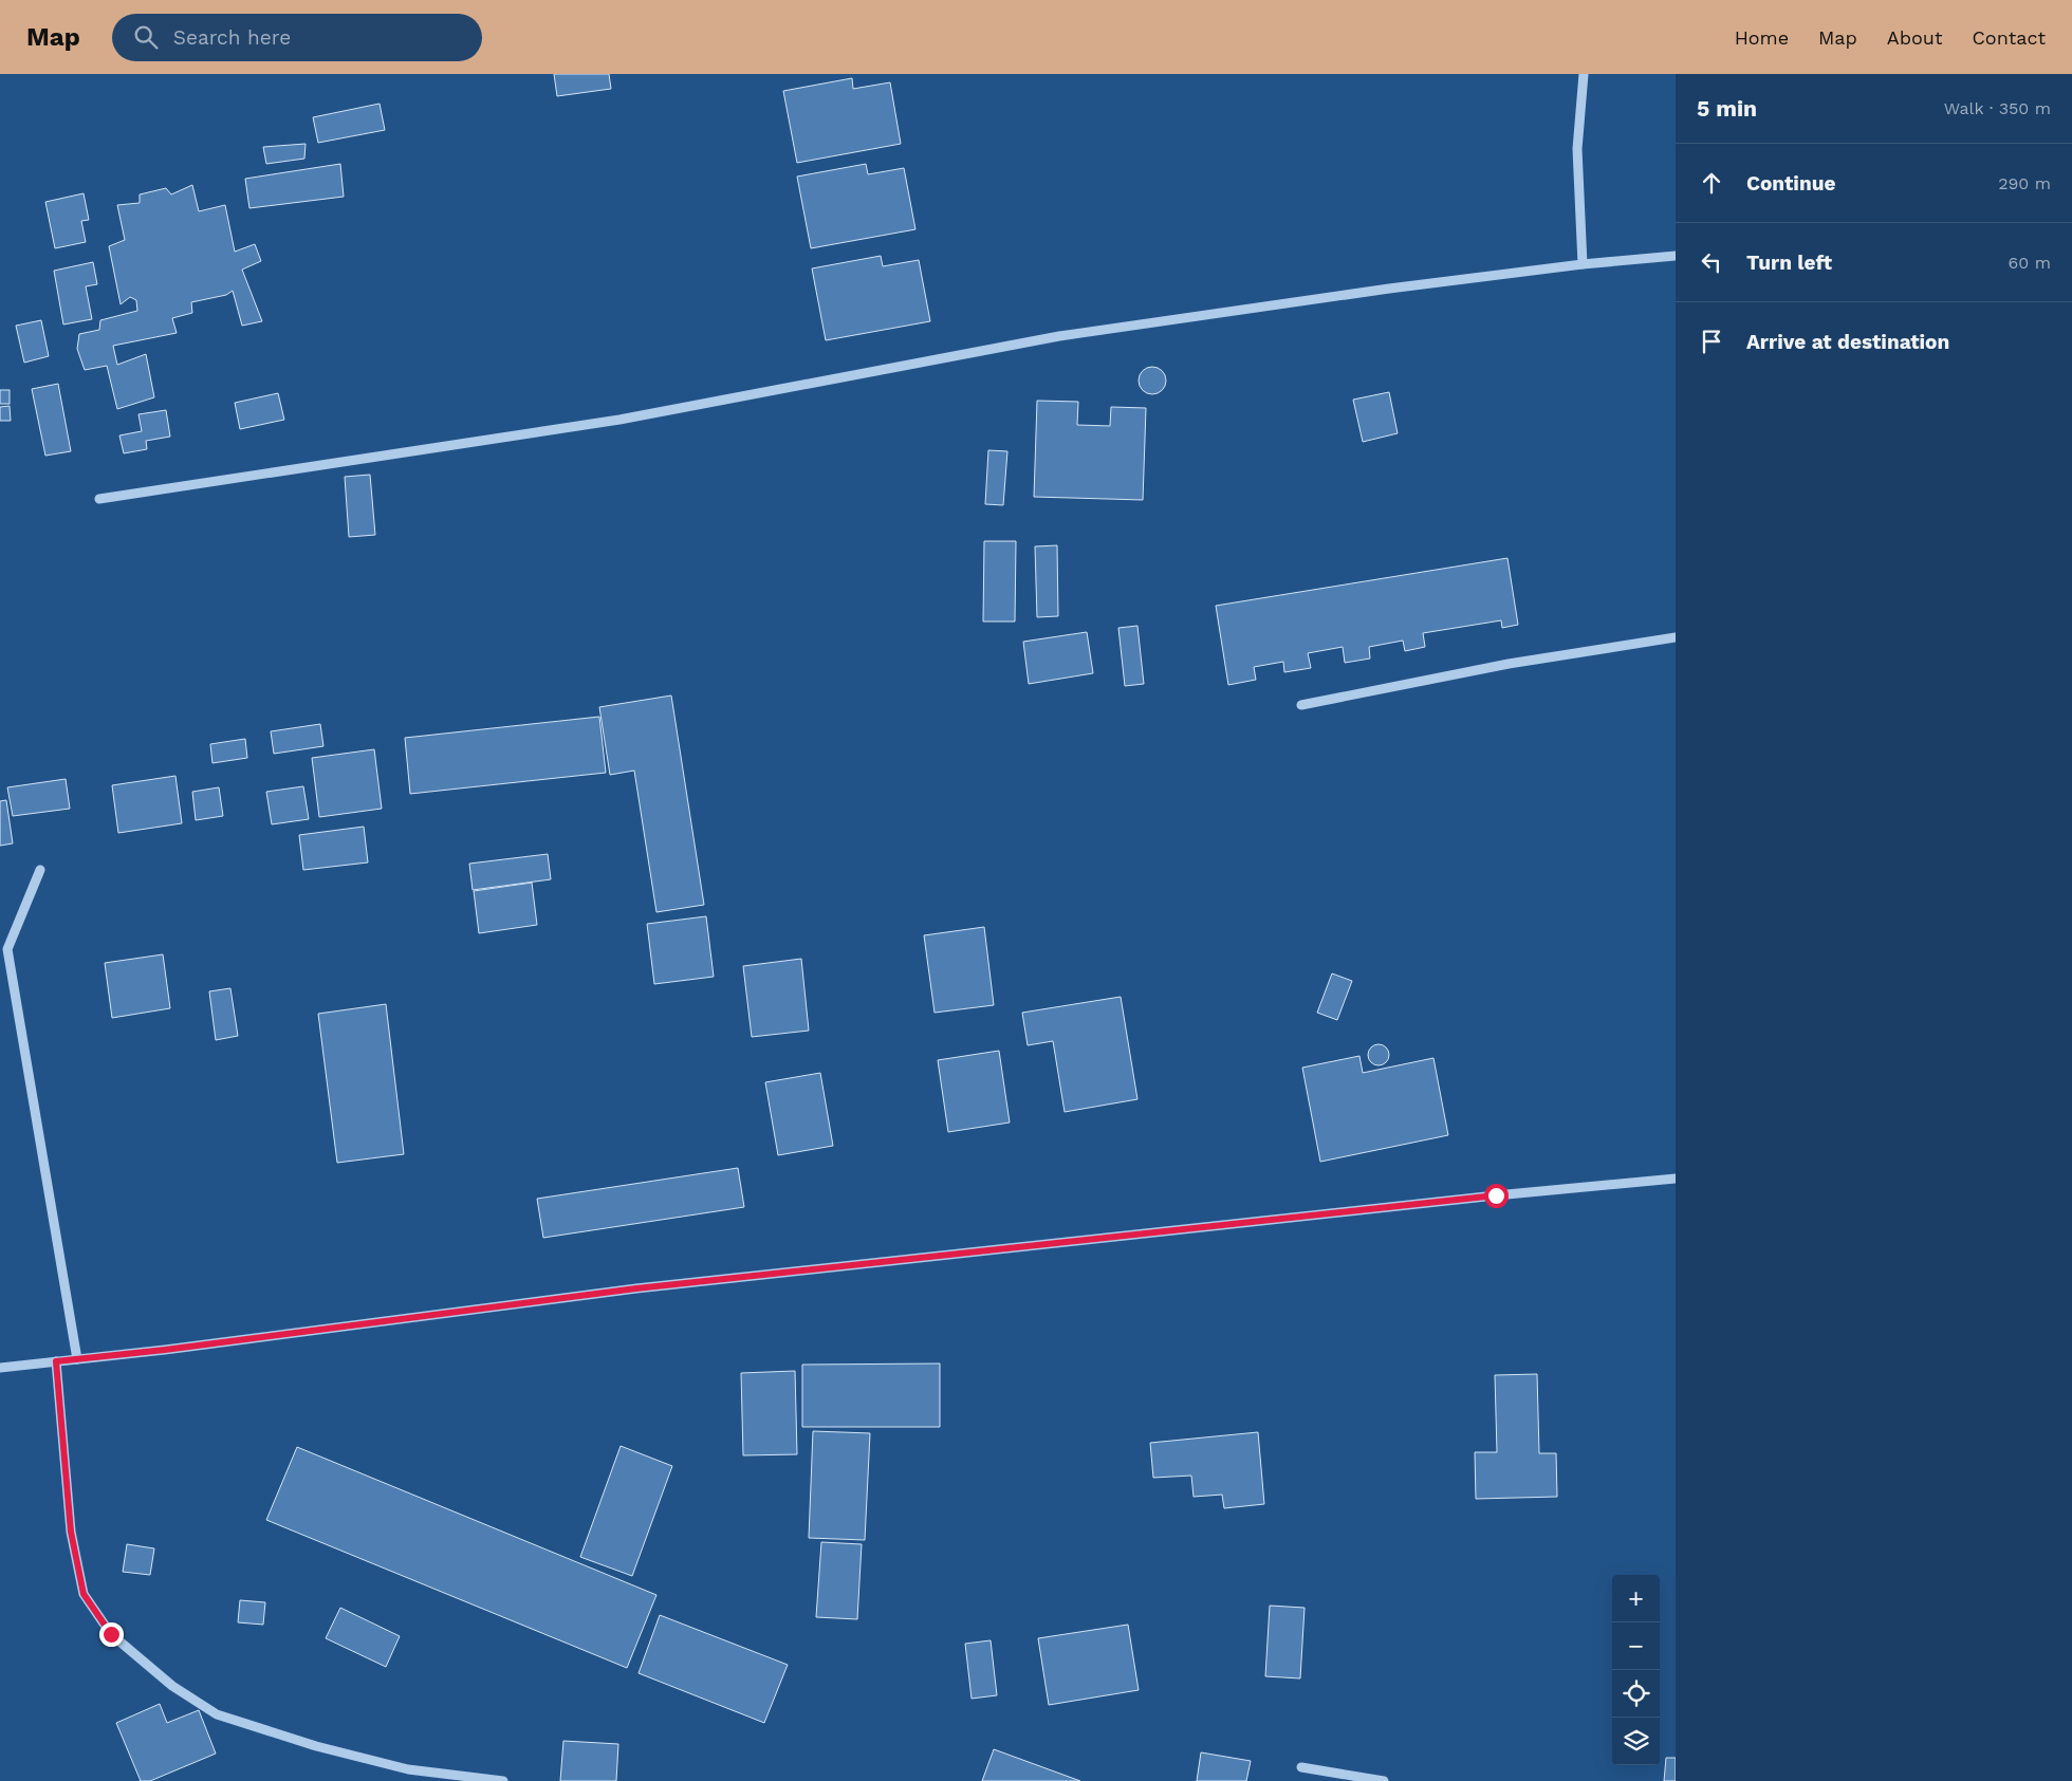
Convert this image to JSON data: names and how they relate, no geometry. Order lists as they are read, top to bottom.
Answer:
{
  "page": {
    "header": "Map",
    "search": "Search here",
    "nav": [
      "Home",
      "Map",
      "About",
      "Contact"
    ],
    "heading": ["5 min", "Walk · 350 m"],
    "list": [
      ["Continue", "290 m"],
      ["Turn left", "60 m"],
      "Arrive at destination"
    ],
    "map_buttons": ["+", "−"]
  }
}
